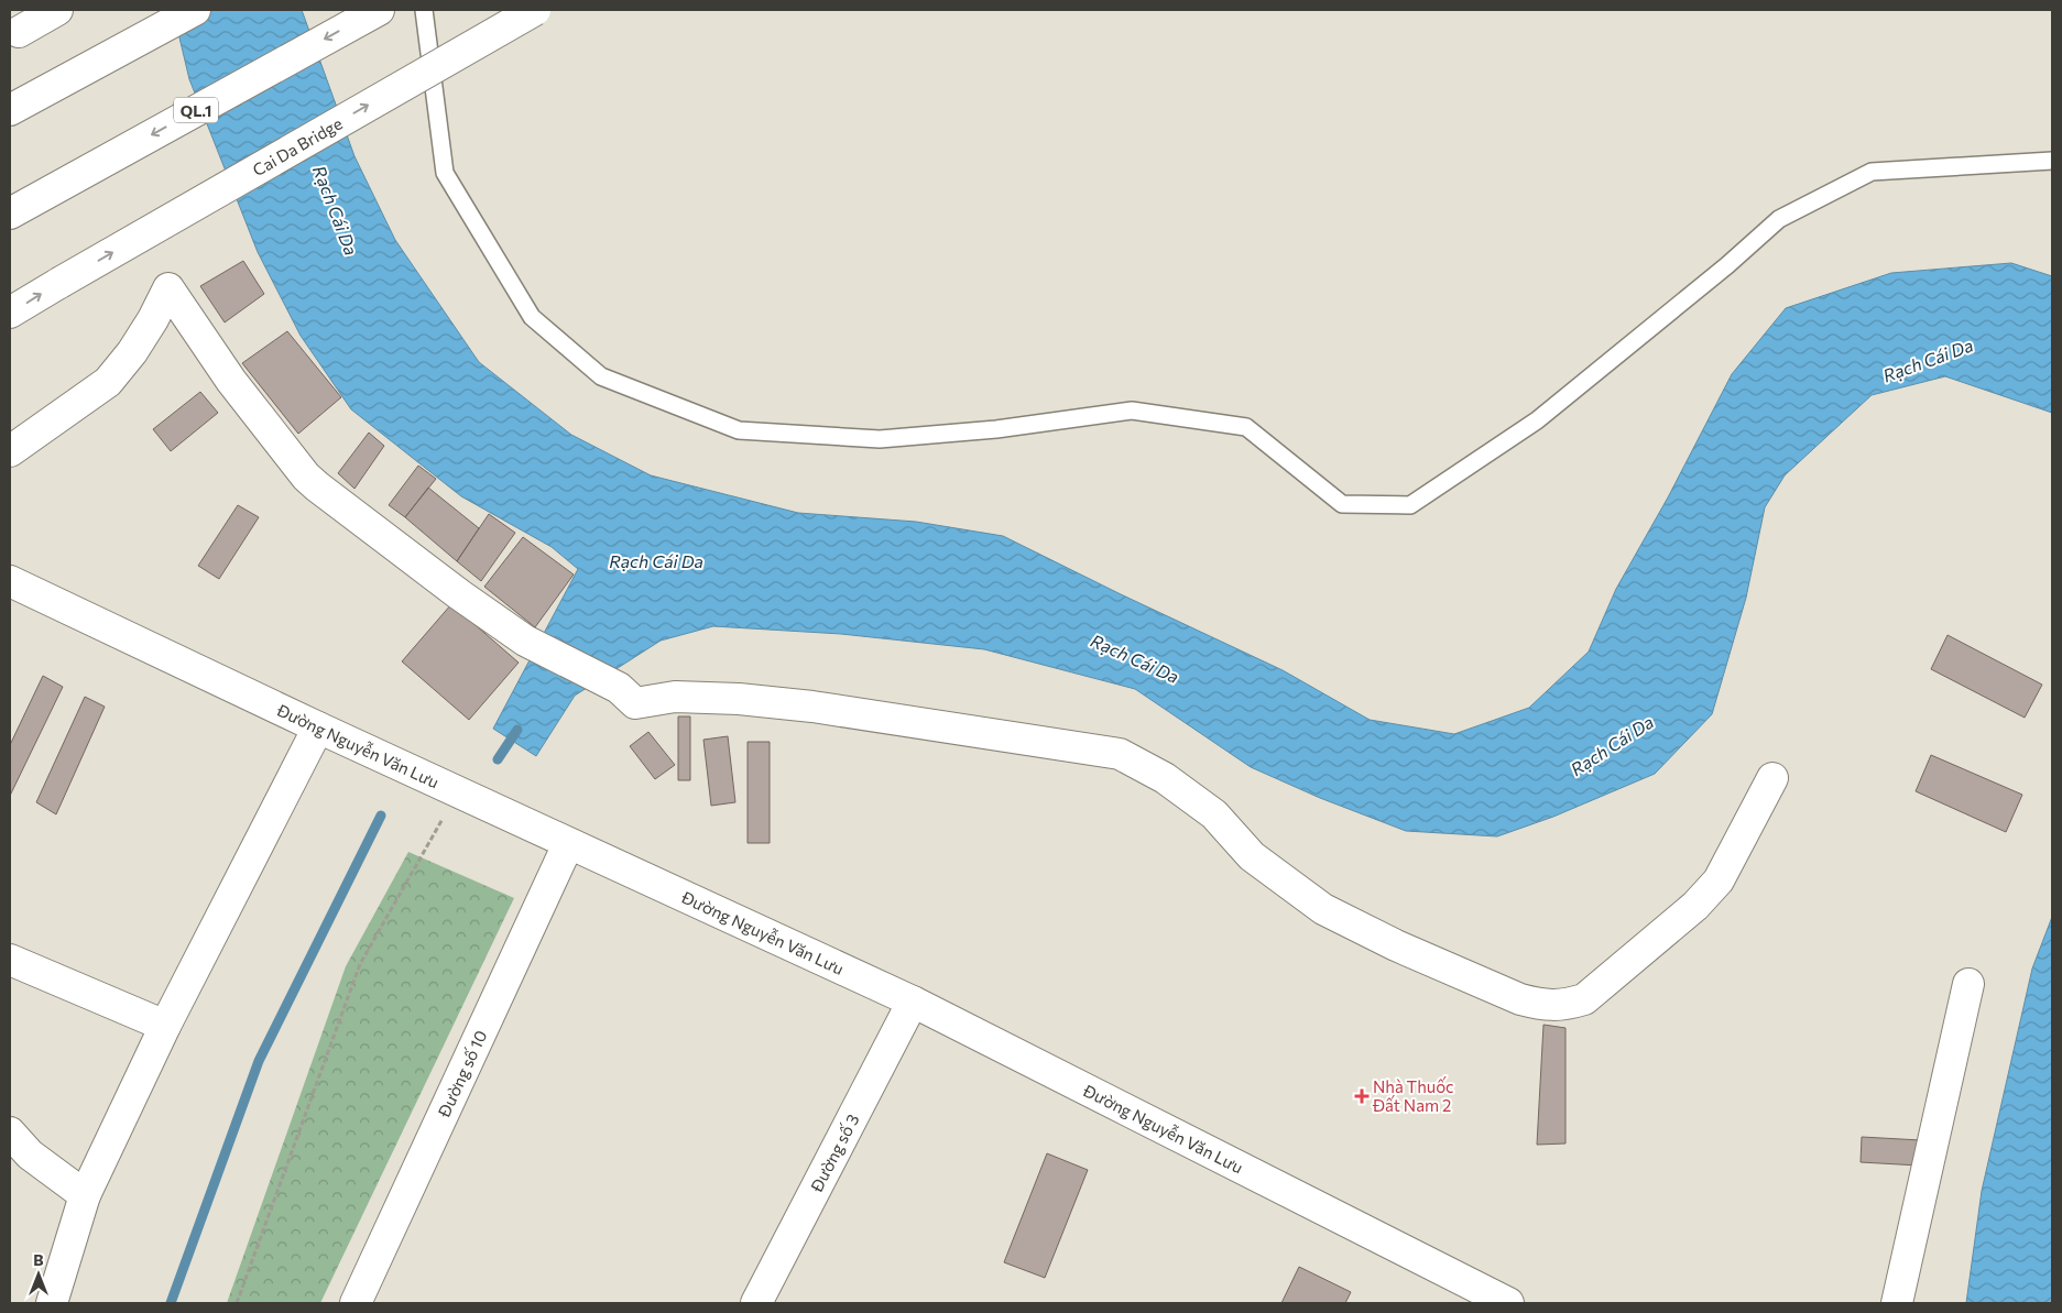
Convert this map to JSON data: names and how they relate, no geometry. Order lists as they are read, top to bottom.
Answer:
{
  "streets": {
    "main road": [
      "QL.1",
      "Cai Da Bridge",
      "Đường Nguyễn Văn Lưu",
      "Đường số 10",
      "Đường số 3"
    ]
  },
  "crossings": [
    ["Đường Nguyễn Văn Lưu", "Đường số 10"],
    ["Đường Nguyễn Văn Lưu", "Đường số 3"]
  ],
  "water": ["Rạch Cái Da"],
  "places": {
    "health": ["Nhà Thuốc Đất Nam 2"]
  },
  "north": "top"
}
